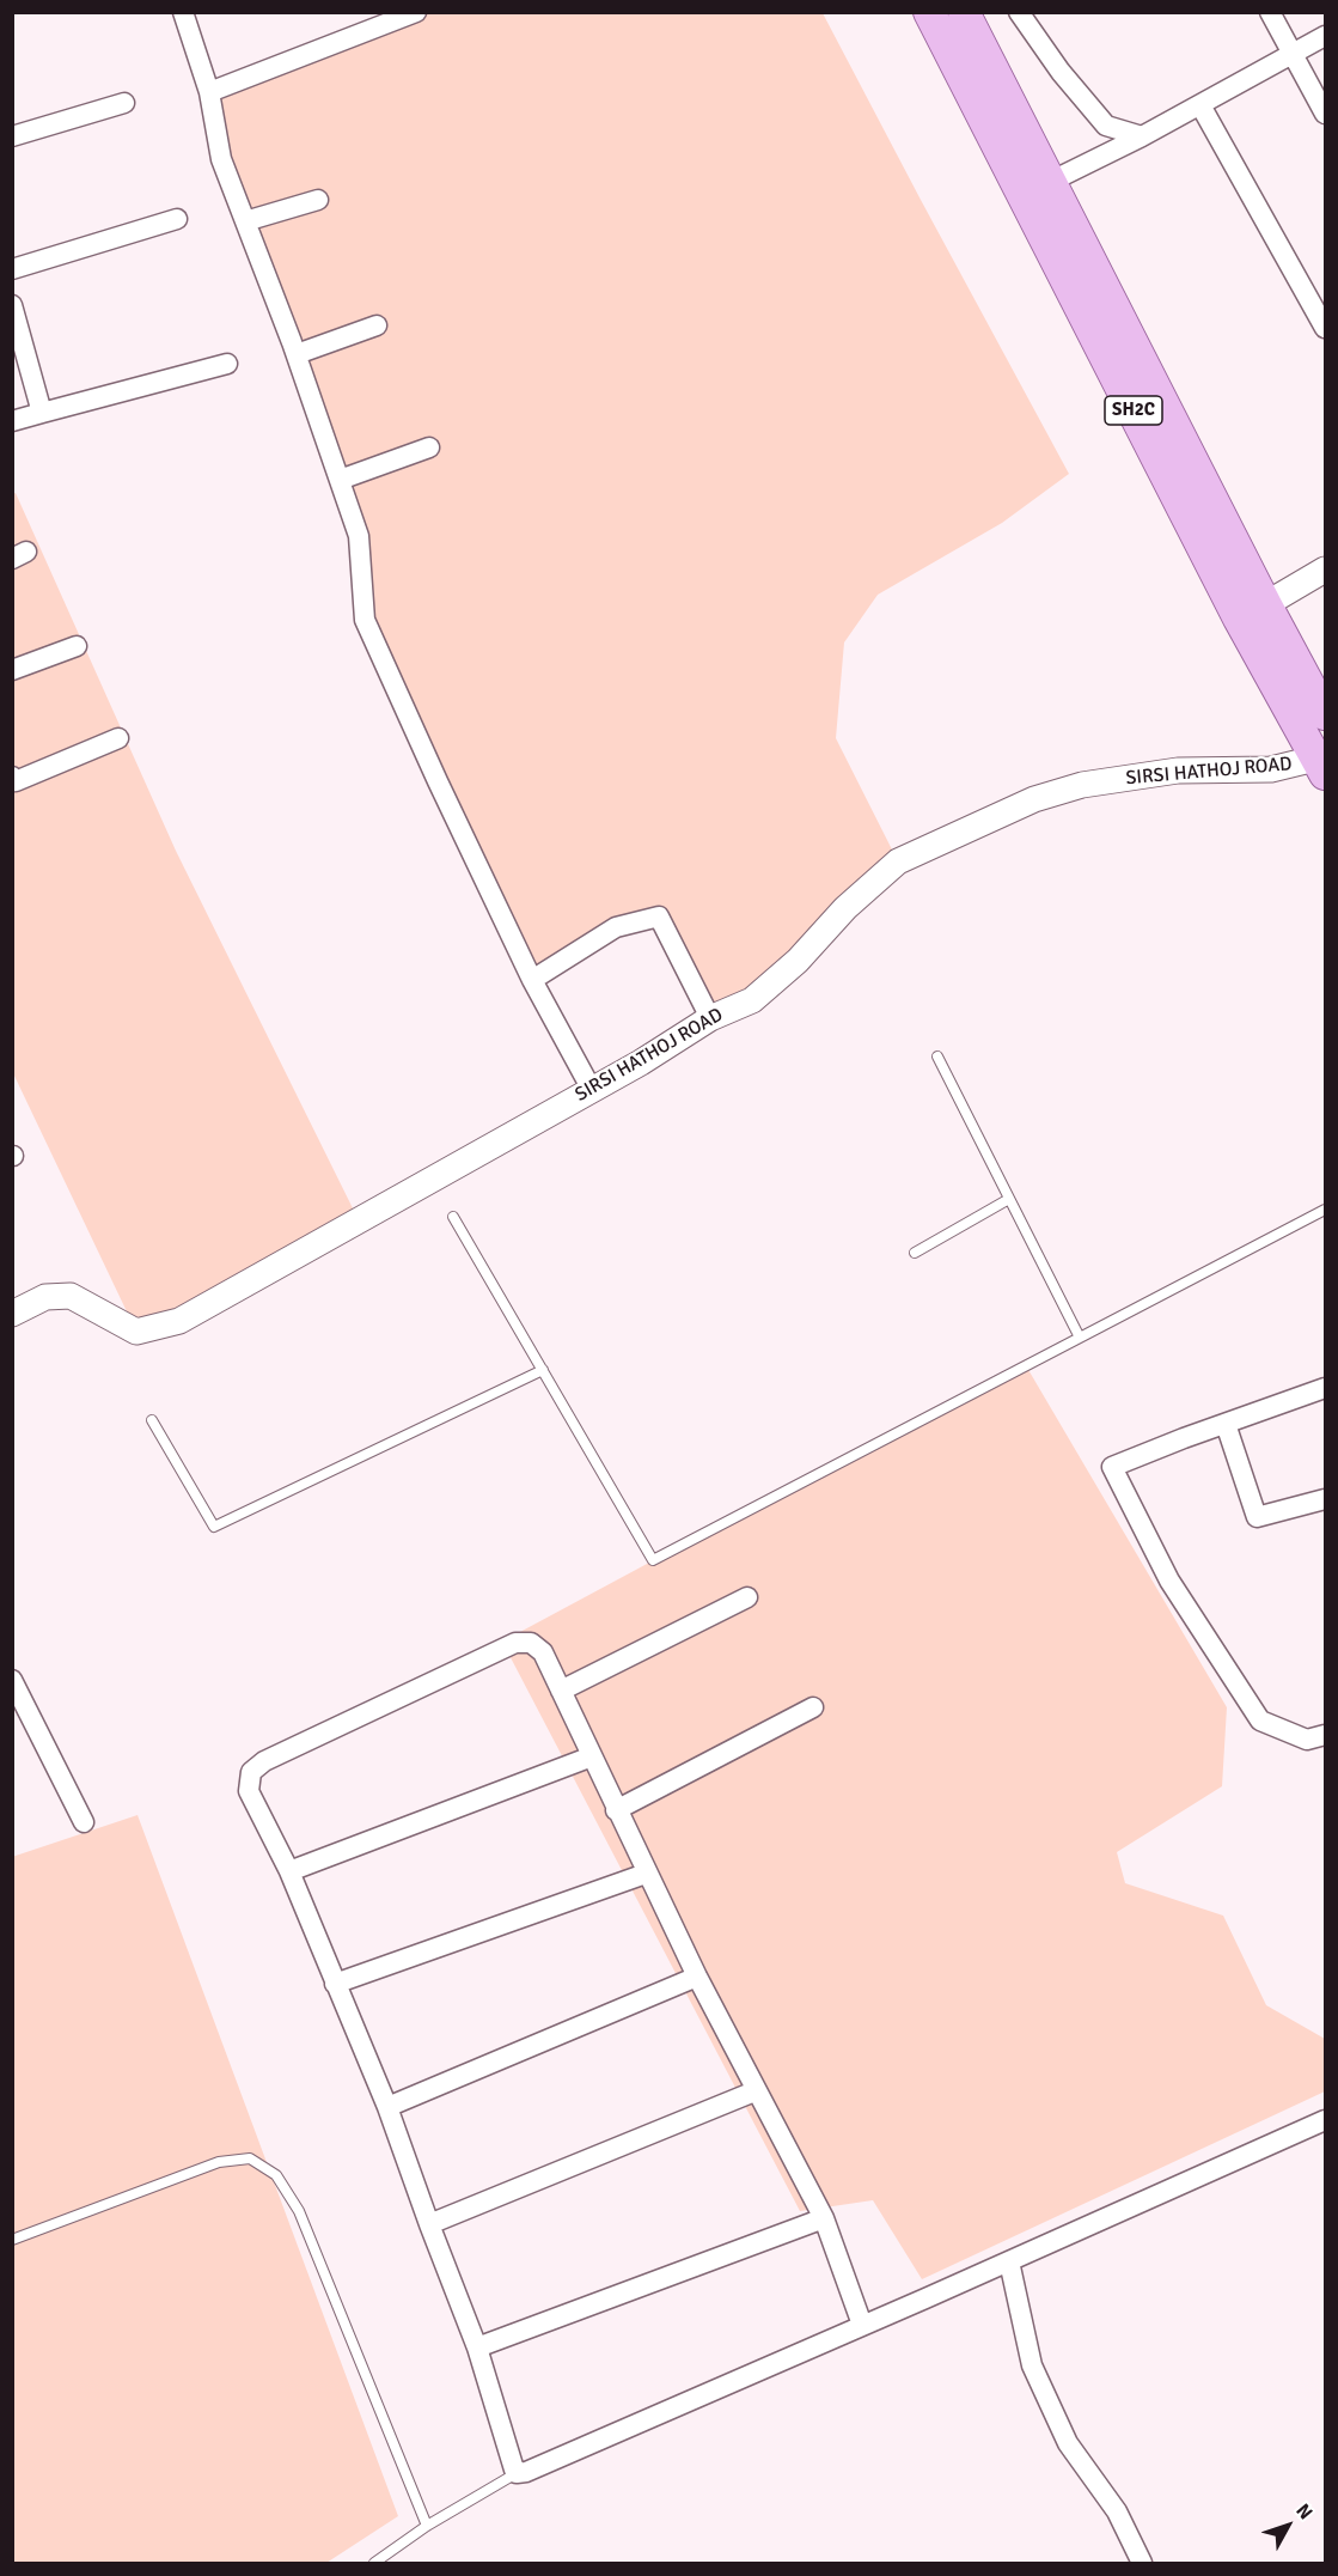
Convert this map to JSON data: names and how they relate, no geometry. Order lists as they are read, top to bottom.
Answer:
{
  "streets": {
    "main road": ["SH2C"],
    "street": ["SIRSI HATHOJ ROAD"]
  },
  "crossings": [
    ["SH2C", "SIRSI HATHOJ ROAD"]
  ],
  "north": "top right"
}
